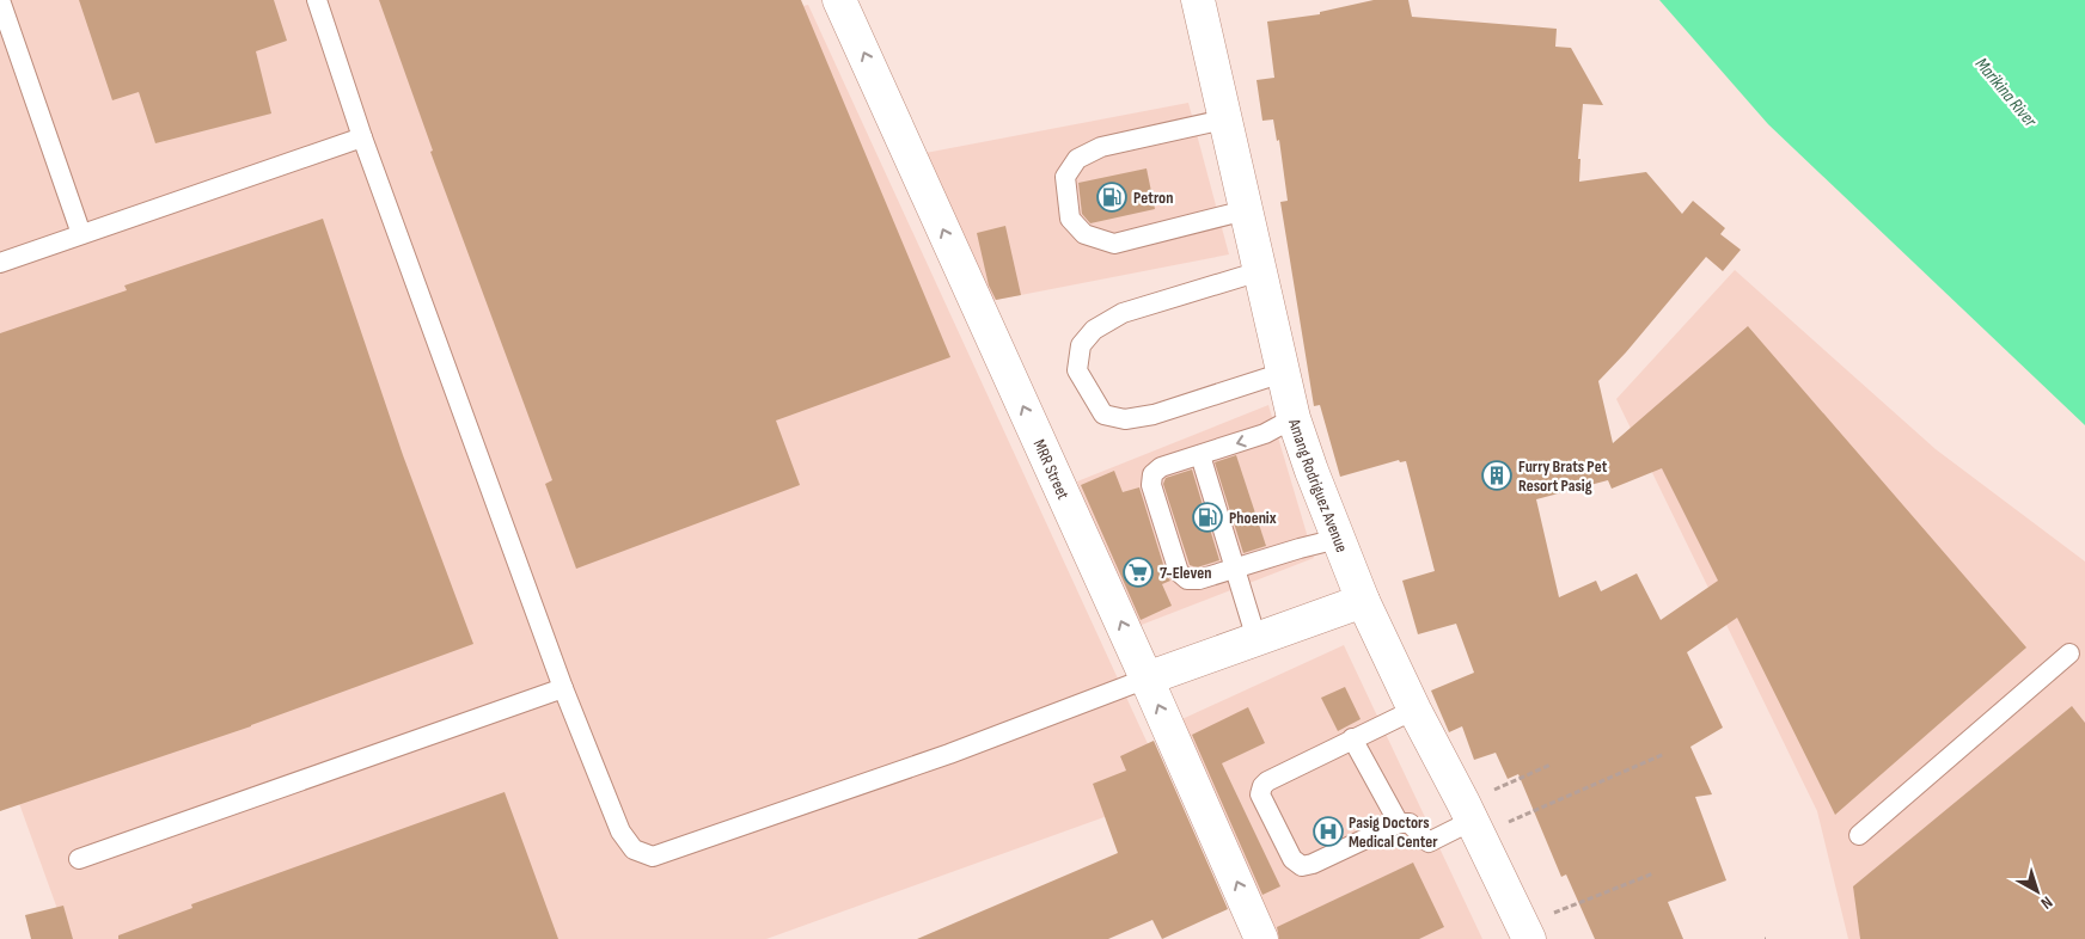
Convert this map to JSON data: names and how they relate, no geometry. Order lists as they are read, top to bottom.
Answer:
{
  "streets": {
    "street": ["MRR Street", "Amang Rodriguez Avenue"]
  },
  "one_way": ["MRR Street"],
  "water": ["Marikina River"],
  "places": {
    "fuel station": ["Petron", "Phoenix"],
    "building": ["Furry Brats Pet Resort Pasig"],
    "supermarket": ["7-Eleven"],
    "hospital": ["Pasig Doctors Medical Center"]
  },
  "north": "bottom right"
}
